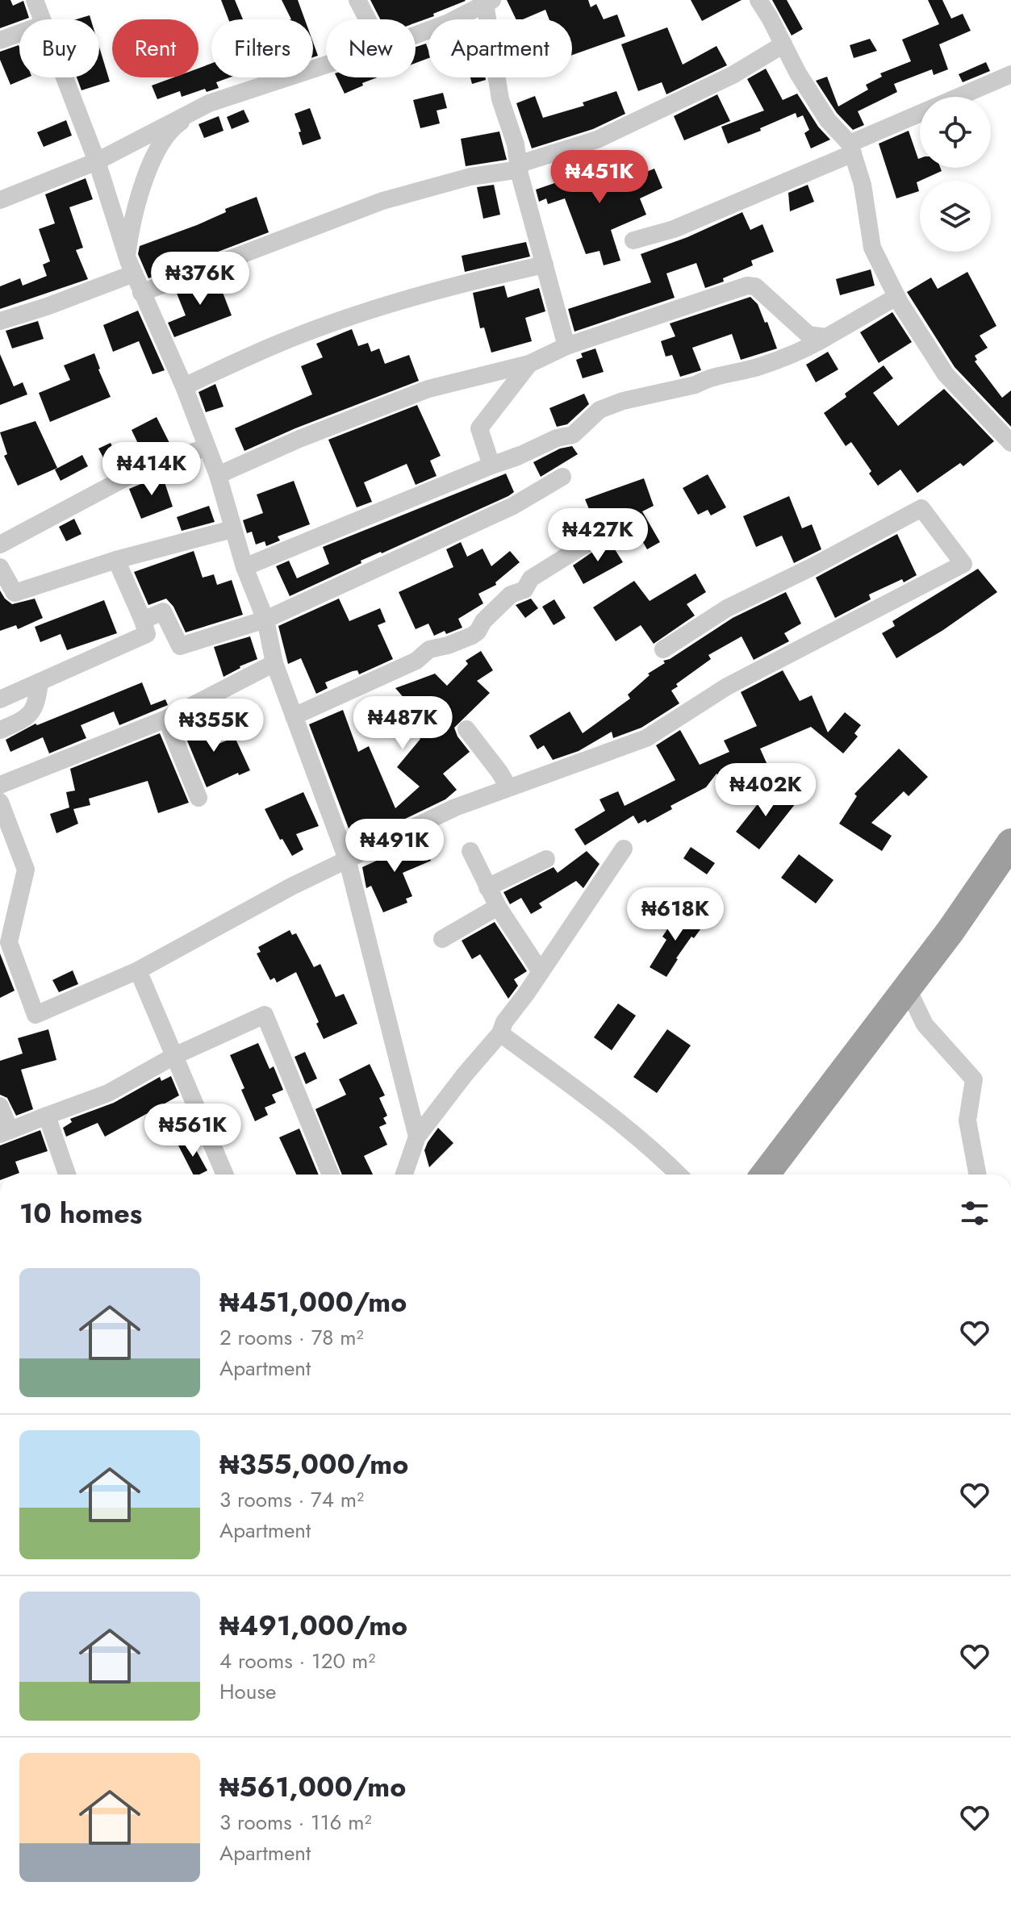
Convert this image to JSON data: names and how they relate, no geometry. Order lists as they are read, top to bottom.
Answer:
{
  "page": {
    "chip": [
      "Buy",
      "Rent",
      "Filters",
      "New",
      "Apartment"
    ],
    "price": [
      "₦451K",
      "₦376K",
      "₦414K",
      "₦427K",
      "₦487K",
      "₦355K",
      "₦402K",
      "₦491K",
      "₦618K",
      "₦561K"
    ],
    "heading": "10 homes",
    "list": [
      {
        "name": "₦451,000/mo",
        "note": "2 rooms · 78 m² · Apartment"
      },
      {
        "name": "₦355,000/mo",
        "note": "3 rooms · 74 m² · Apartment"
      },
      {
        "name": "₦491,000/mo",
        "note": "4 rooms · 120 m² · House"
      },
      {
        "name": "₦561,000/mo",
        "note": "3 rooms · 116 m² · Apartment"
      }
    ]
  }
}
